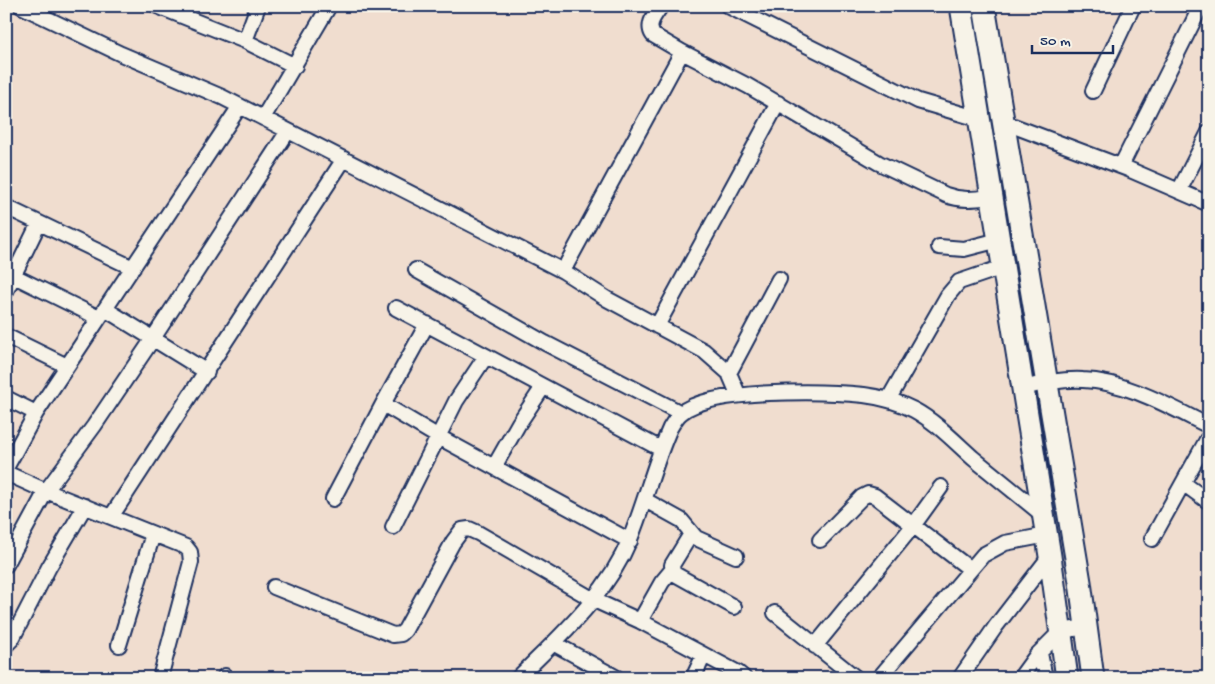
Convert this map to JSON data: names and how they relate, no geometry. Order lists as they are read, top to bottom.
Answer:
{
  "scale_bar": "50 m"
}
